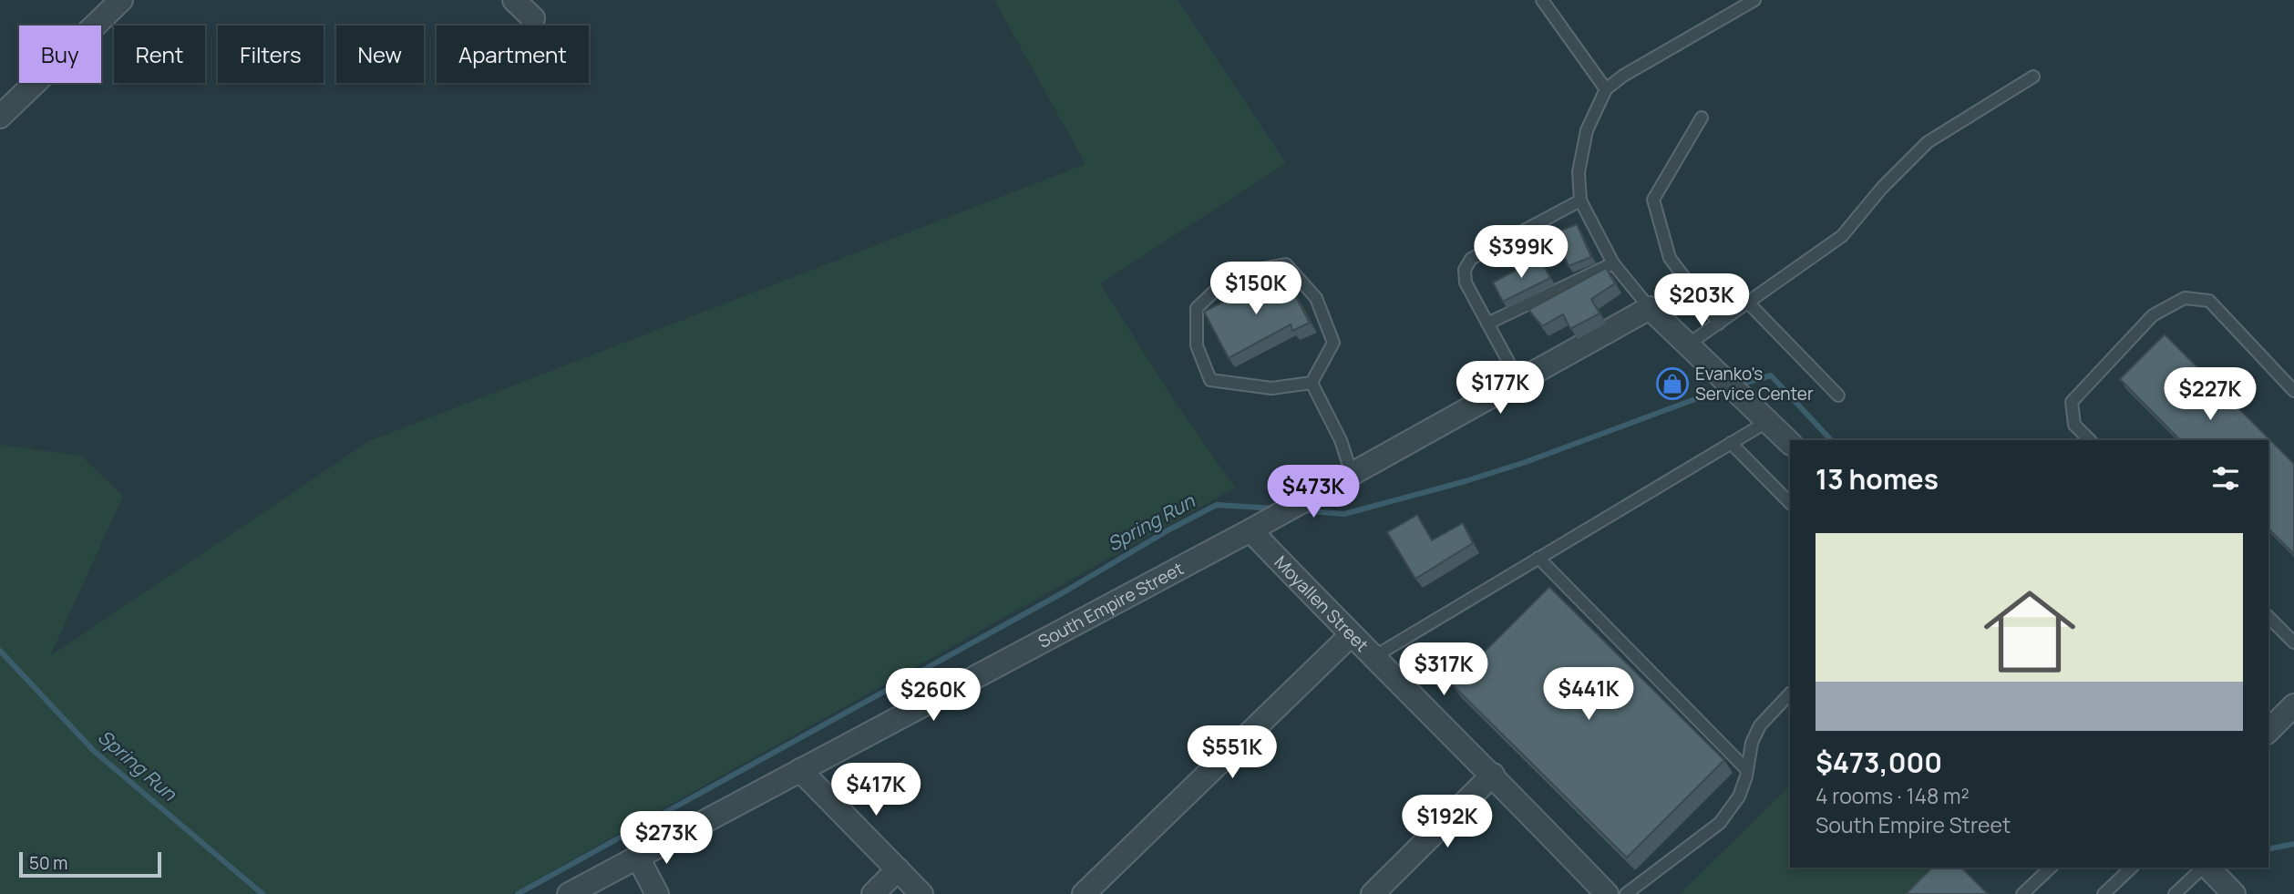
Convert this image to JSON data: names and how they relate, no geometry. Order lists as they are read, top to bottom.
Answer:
{
  "streets": {
    "street": ["Moyallen Street", "South Empire Street"]
  },
  "crossings": [
    ["Moyallen Street", "South Empire Street"]
  ],
  "water": ["Spring Run"],
  "places": {
    "shop": ["Evanko's Service Center"]
  },
  "scale_bar": "50 m",
  "page": {
    "chip": [
      "Buy",
      "Rent",
      "Filters",
      "New",
      "Apartment"
    ],
    "price": [
      "$399K",
      "$150K",
      "$203K",
      "$177K",
      "$227K",
      "$473K",
      "$317K",
      "$441K",
      "$260K",
      "$551K",
      "$417K",
      "$192K",
      "$273K"
    ],
    "heading": "13 homes",
    "list": [
      {
        "name": "$473,000",
        "note": "4 rooms · 148 m² · South Empire Street"
      }
    ],
    "scale": "50 m"
  }
}
